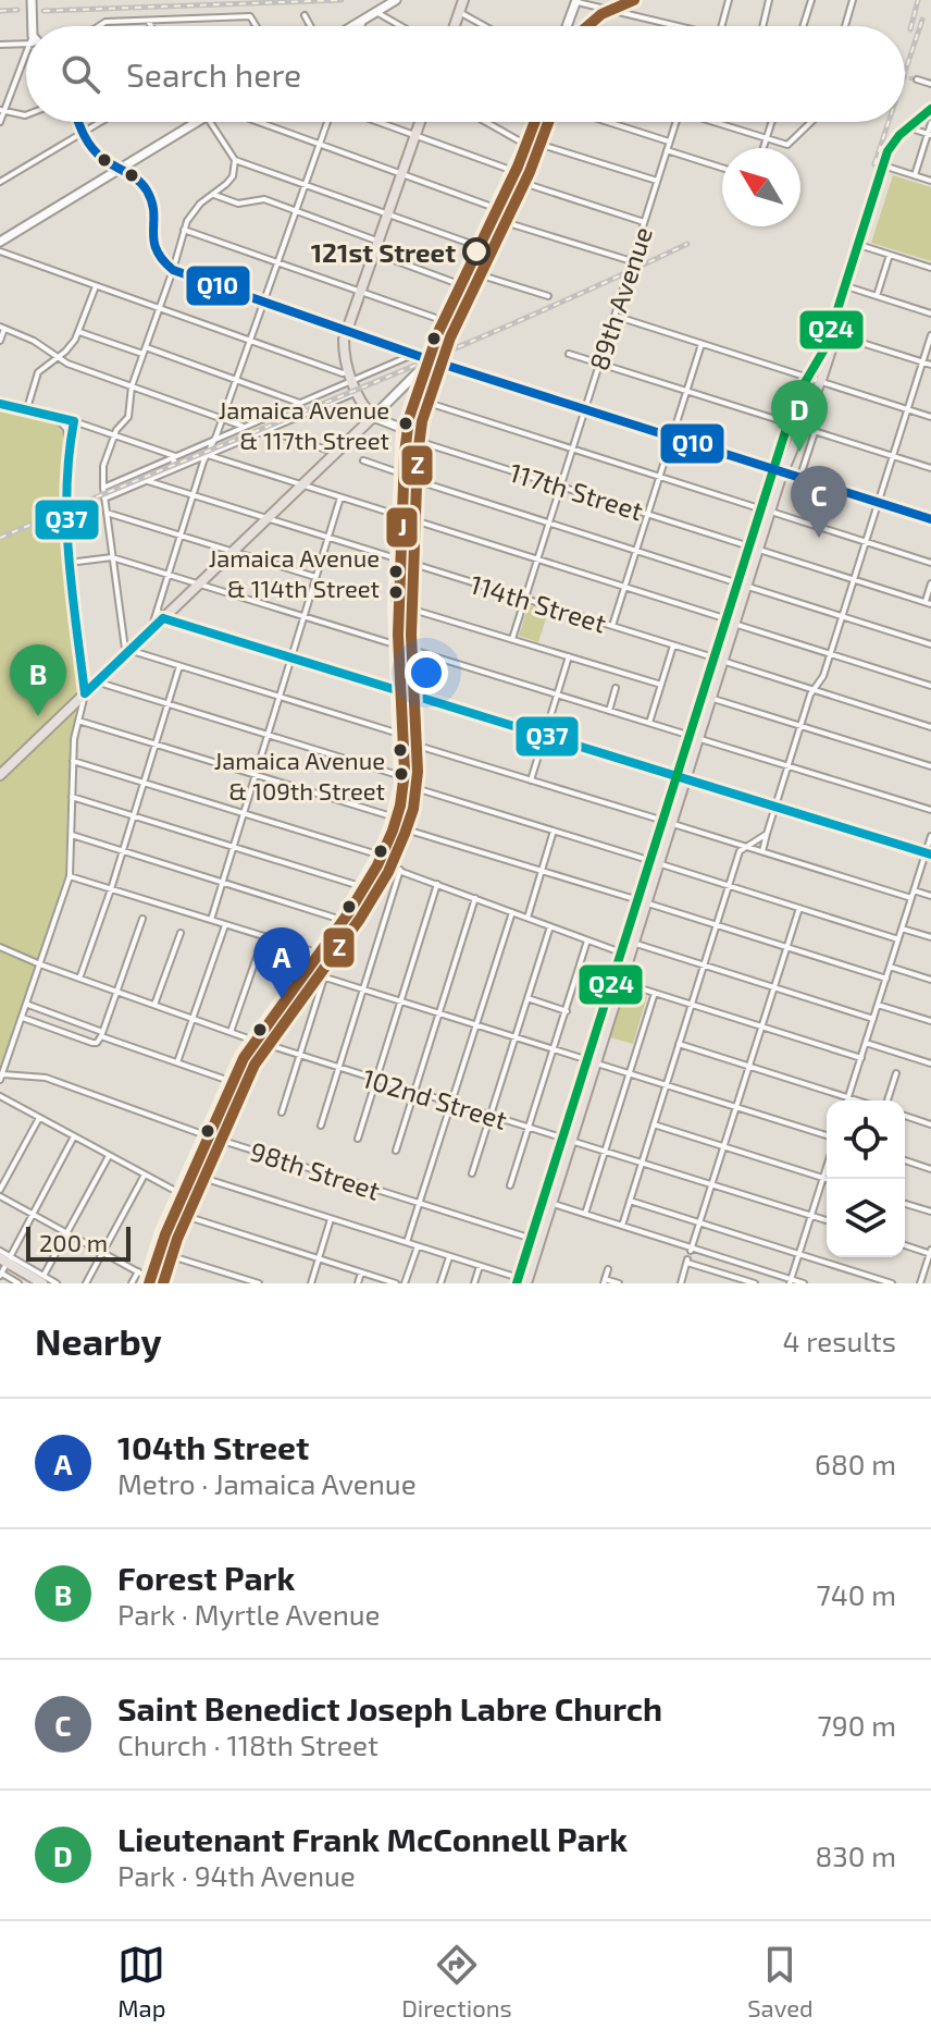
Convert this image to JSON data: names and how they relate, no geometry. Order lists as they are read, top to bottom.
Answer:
{
  "streets": {
    "main road": ["117th Street"],
    "street": [
      "89th Avenue",
      "114th Street",
      "102nd Street",
      "98th Street"
    ]
  },
  "crossings": [
    ["89th Avenue", "117th Street"],
    ["89th Avenue", "114th Street"]
  ],
  "places": [
    "121st Street",
    "Jamaica Avenue & 117th Street",
    "Jamaica Avenue & 114th Street",
    "Jamaica Avenue & 109th Street"
  ],
  "lines": [
    "transit line J",
    "transit line Q24",
    "transit line Z",
    "transit line Q10",
    "transit line Q37"
  ],
  "scale_bar": "200 m",
  "north": "top left",
  "page": {
    "search": "Search here",
    "pins": [
      "D",
      "C",
      "B",
      "A"
    ],
    "scale": "200 m",
    "heading": ["Nearby", "4 results"],
    "list": [
      {
        "mark": "A",
        "name": "104th Street",
        "note": "Metro · Jamaica Avenue",
        "value": "680 m"
      },
      {
        "mark": "B",
        "name": "Forest Park",
        "note": "Park · Myrtle Avenue",
        "value": "740 m"
      },
      {
        "mark": "C",
        "name": "Saint Benedict Joseph Labre Church",
        "note": "Church · 118th Street",
        "value": "790 m"
      },
      {
        "mark": "D",
        "name": "Lieutenant Frank McConnell Park",
        "note": "Park · 94th Avenue",
        "value": "830 m"
      }
    ],
    "nav": ["Map", "Directions", "Saved"]
  }
}
